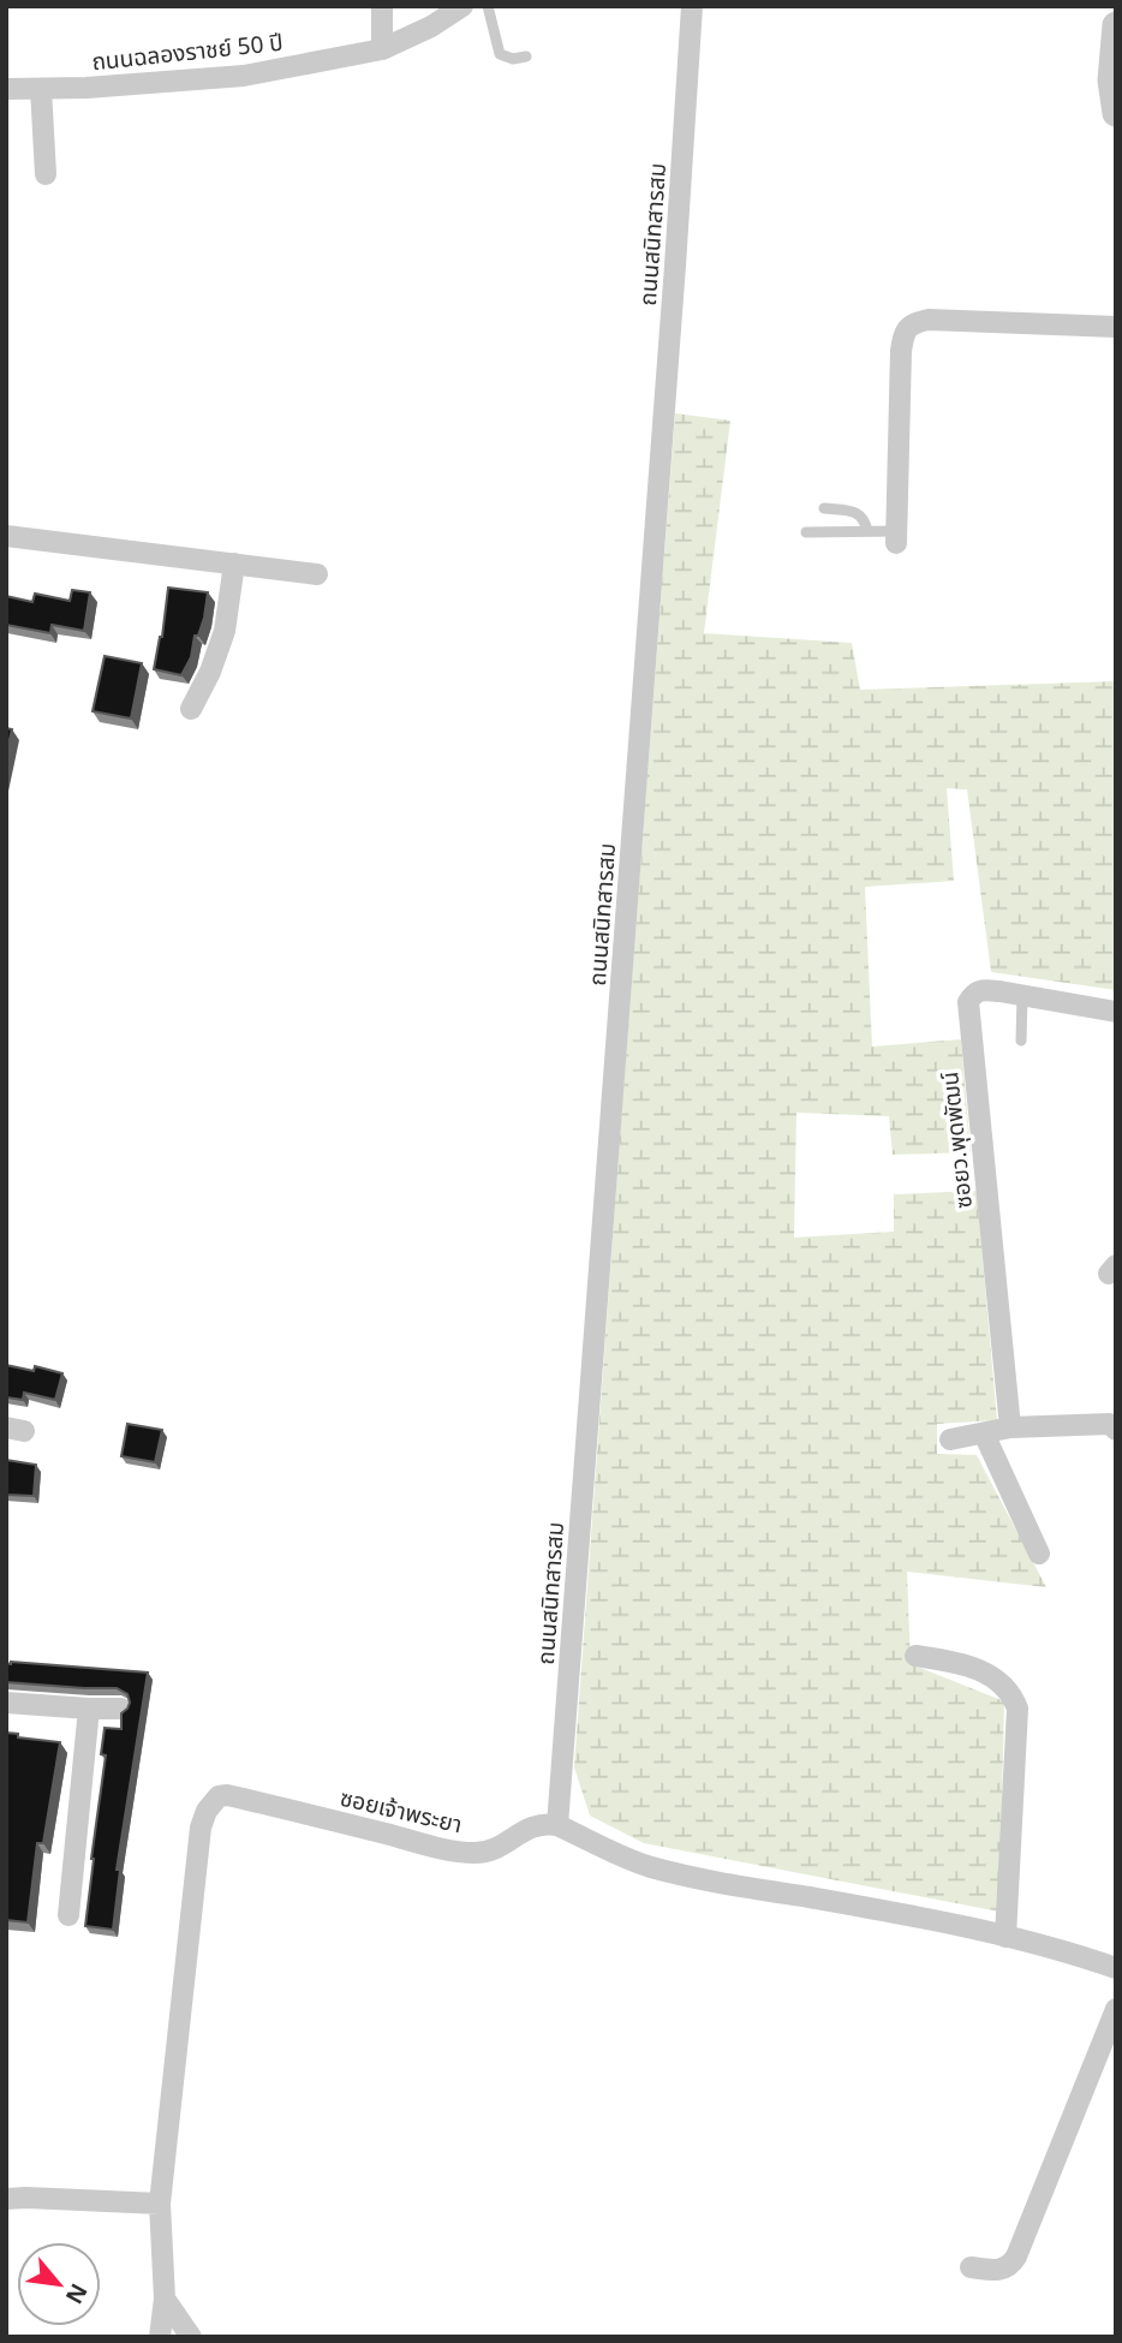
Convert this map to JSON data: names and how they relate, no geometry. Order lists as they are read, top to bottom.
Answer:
{
  "streets": {
    "street": [
      "ถนนฉลองราชย์ 50 ปี",
      "ถนนสนิทสารสม",
      "ซอยว.พุดพัฒน์",
      "ซอยเจ้าพระยา"
    ]
  },
  "crossings": [
    ["ถนนสนิทสารสม", "ซอยเจ้าพระยา"]
  ],
  "north": "bottom right"
}
